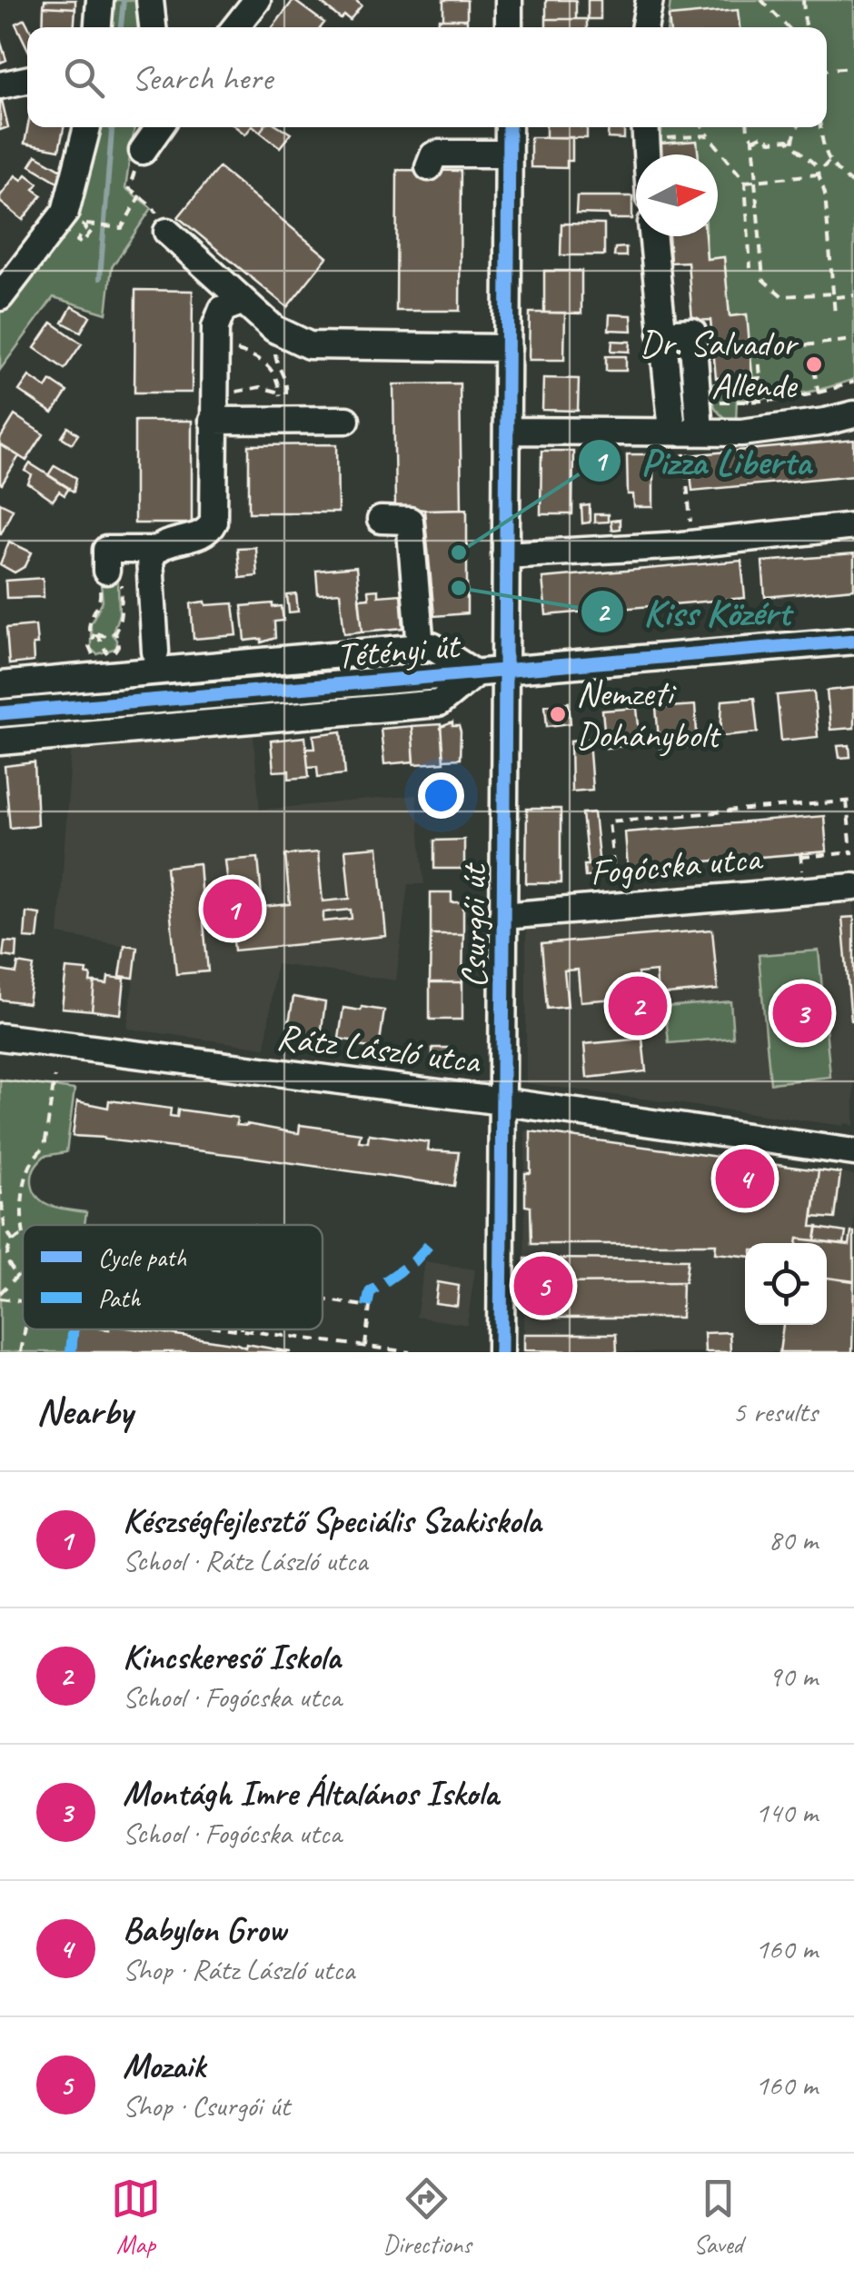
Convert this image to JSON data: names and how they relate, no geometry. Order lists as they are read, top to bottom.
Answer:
{
  "streets": {
    "street": [
      "Tétényi út",
      "Fogócska utca",
      "Csurgói út",
      "Rátz László utca"
    ]
  },
  "crossings": [
    ["Tétényi út", "Csurgói út"],
    ["Fogócska utca", "Csurgói út"],
    ["Csurgói út", "Rátz László utca"]
  ],
  "places": [
    "Dr. Salvador Allende",
    "Pizza Liberta",
    "Kiss Közért",
    "Nemzeti Dohánybolt"
  ],
  "legend": ["Cycle path", "Path"],
  "north": "right",
  "page": {
    "search": "Search here",
    "pins": [
      "1",
      "2",
      "3",
      "4",
      "5"
    ],
    "heading": ["Nearby", "5 results"],
    "list": [
      {
        "mark": "1",
        "name": "Készségfejlesztő Speciális Szakiskola",
        "note": "School · Rátz László utca",
        "value": "80 m"
      },
      {
        "mark": "2",
        "name": "Kincskereső Iskola",
        "note": "School · Fogócska utca",
        "value": "90 m"
      },
      {
        "mark": "3",
        "name": "Montágh Imre Általános Iskola",
        "note": "School · Fogócska utca",
        "value": "140 m"
      },
      {
        "mark": "4",
        "name": "Babylon Grow",
        "note": "Shop · Rátz László utca",
        "value": "160 m"
      },
      {
        "mark": "5",
        "name": "Mozaik",
        "note": "Shop · Csurgói út",
        "value": "160 m"
      }
    ],
    "nav": ["Map", "Directions", "Saved"]
  }
}
